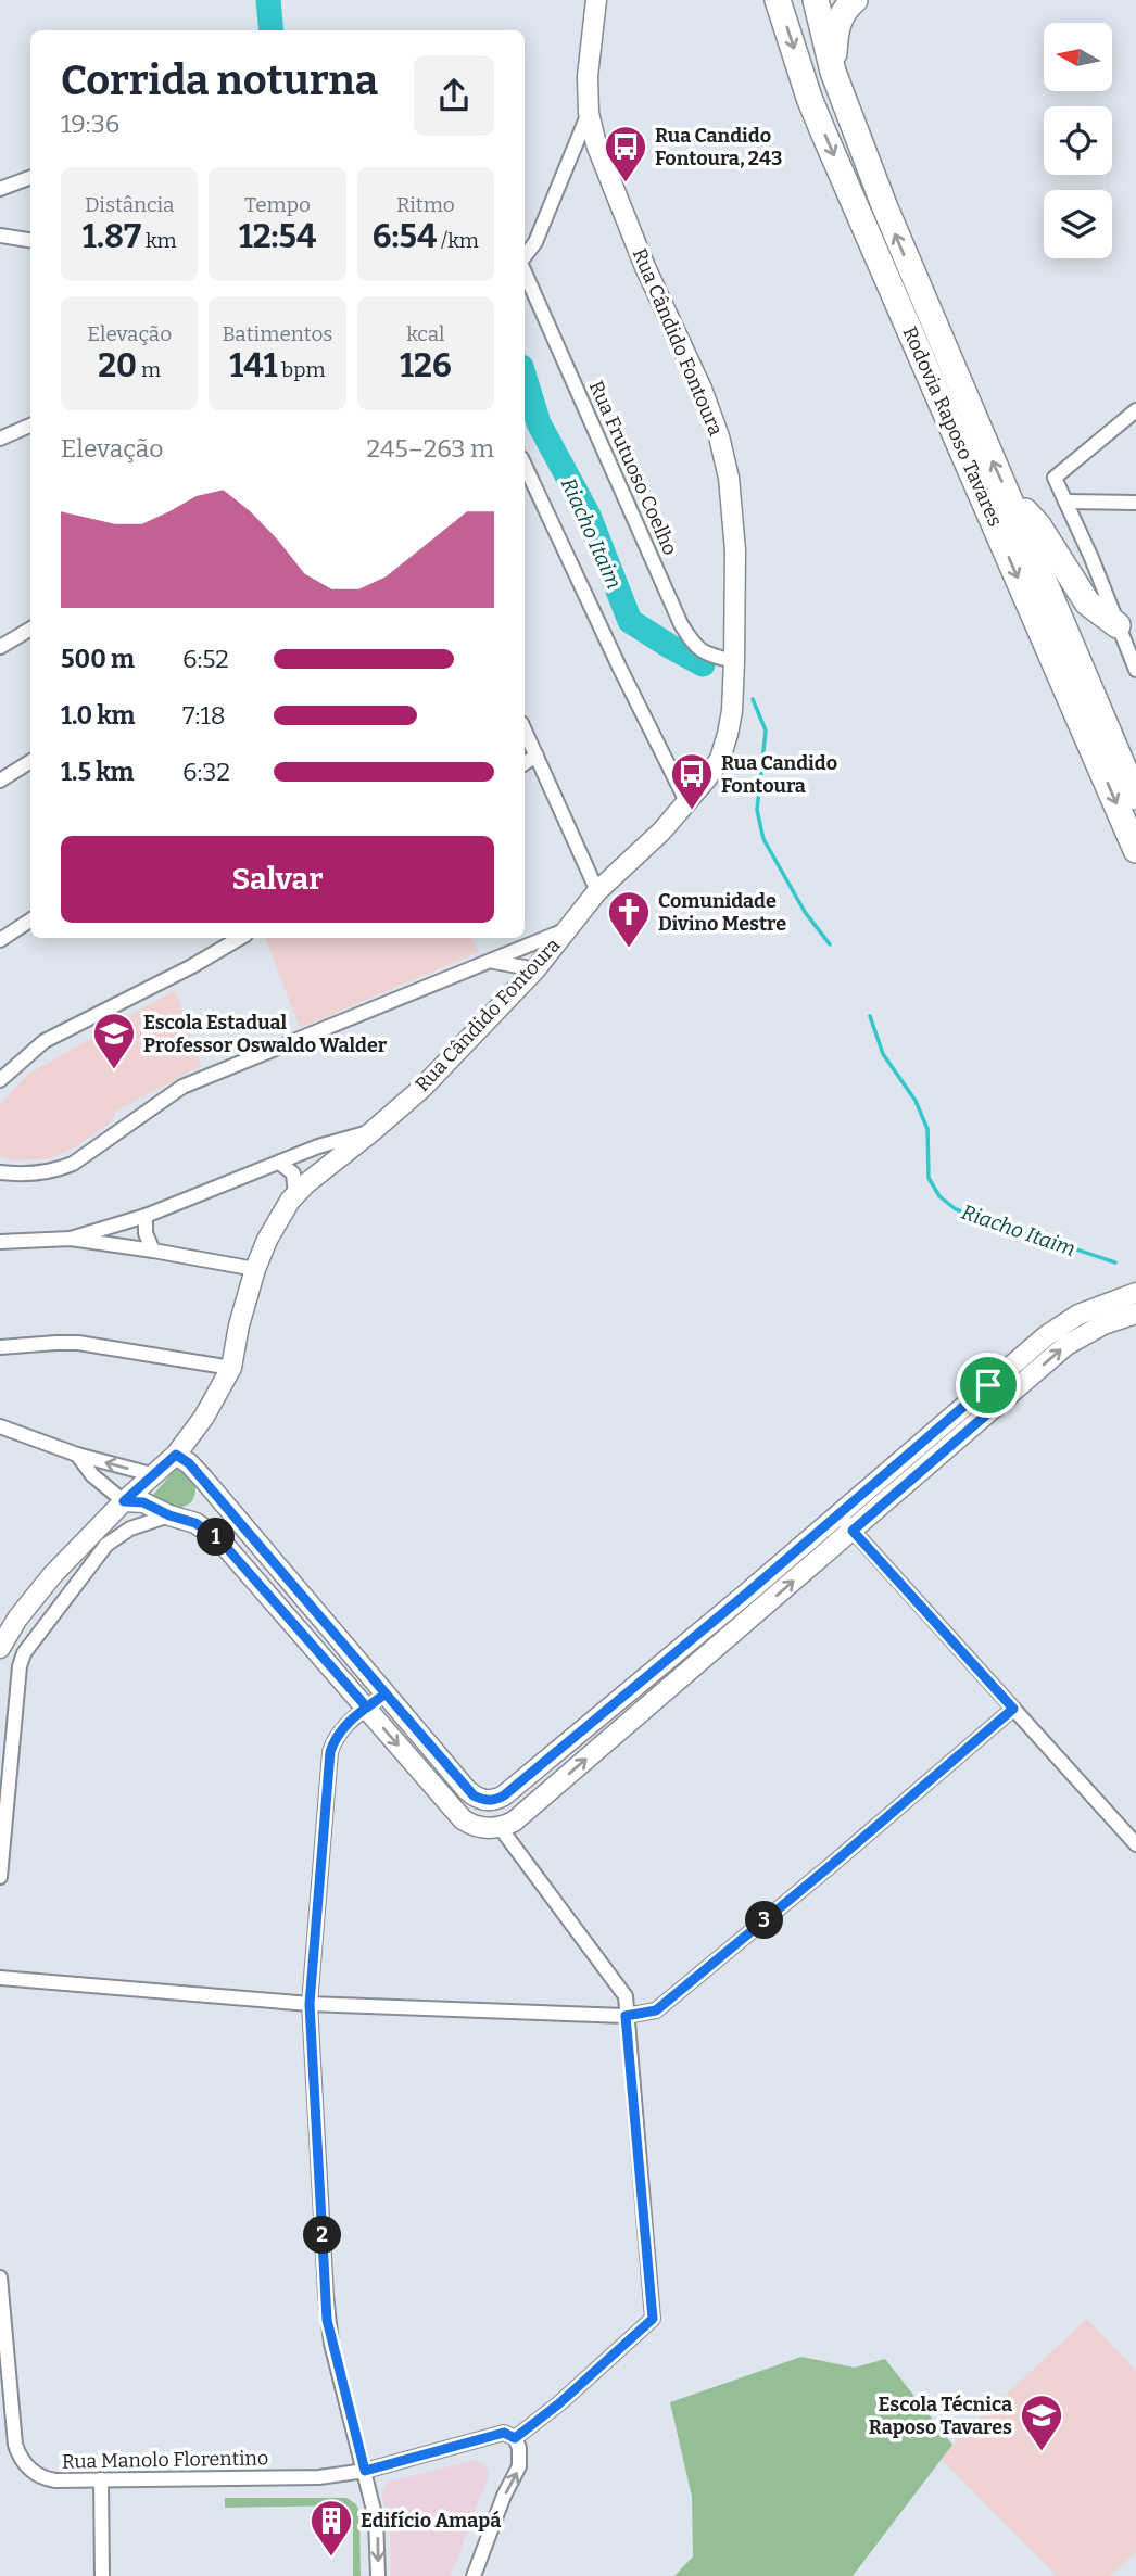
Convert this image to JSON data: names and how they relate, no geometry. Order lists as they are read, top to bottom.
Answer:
{
  "streets": {
    "highway": ["Rodovia Raposo Tavares"],
    "street": ["Rua Cândido Fontoura", "Rua Frutuoso Coelho", "Rua Manolo Florentino"]
  },
  "crossings": [
    ["Rua Cândido Fontoura", "Rua Frutuoso Coelho"]
  ],
  "water": ["Riacho Itaim"],
  "places": {
    "bus stop": ["Rua Candido Fontoura, 243", "Rua Candido Fontoura"],
    "church": ["Comunidade Divino Mestre"],
    "school or university": ["Escola Estadual Professor Oswaldo Walder", "Escola Técnica Raposo Tavares"],
    "building": ["Edifício Amapá"]
  },
  "north": "left",
  "page": {
    "heading": ["Corrida noturna", "19:36"],
    "stats": [
      ["Distância", "1.87 km"],
      ["Tempo", "12:54"],
      ["Ritmo", "6:54 /km"],
      ["Elevação", "20 m"],
      ["Batimentos", "141 bpm"],
      ["kcal", "126"]
    ],
    "chart": ["Elevação", "245–263 m"],
    "list": [
      {
        "name": "500 m",
        "note": "6:52"
      },
      {
        "name": "1.0 km",
        "note": "7:18"
      },
      {
        "name": "1.5 km",
        "note": "6:32"
      }
    ],
    "buttons": "Salvar",
    "pins": ["1", "3", "2"]
  }
}
